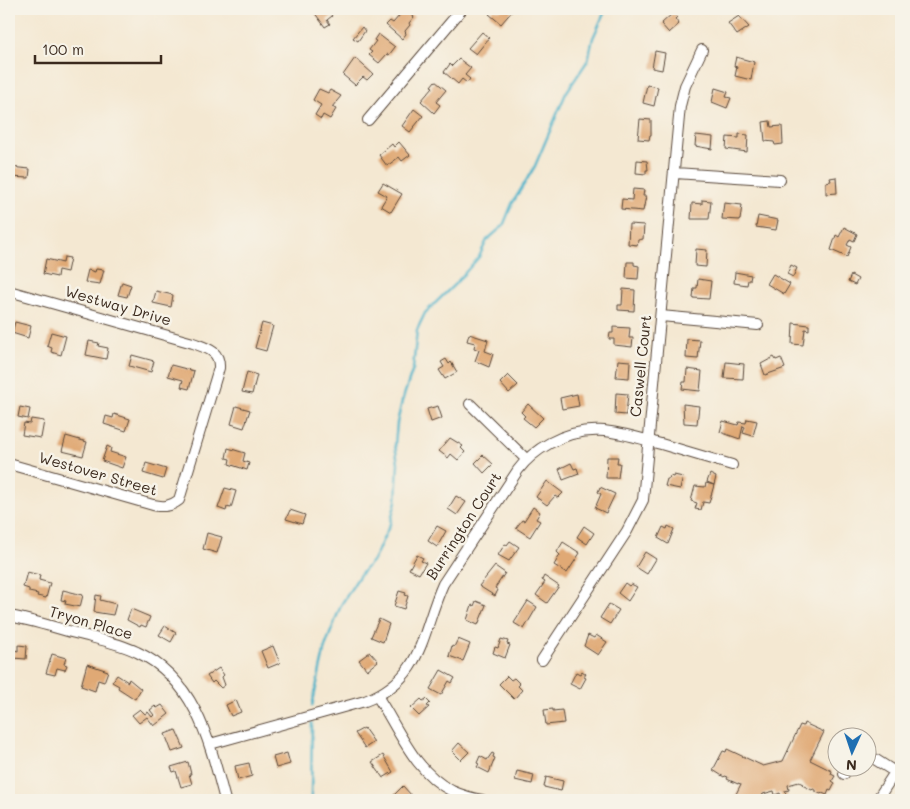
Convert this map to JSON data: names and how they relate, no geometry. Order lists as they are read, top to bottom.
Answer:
{
  "streets": {
    "street": [
      "Westway Drive",
      "Caswell Court",
      "Westover Street",
      "Burrington Court",
      "Tryon Place"
    ]
  },
  "crossings": [
    ["Westway Drive", "Westover Street"],
    ["Caswell Court", "Burrington Court"],
    ["Burrington Court", "Tryon Place"]
  ],
  "scale_bar": "100 m",
  "north": "bottom"
}
